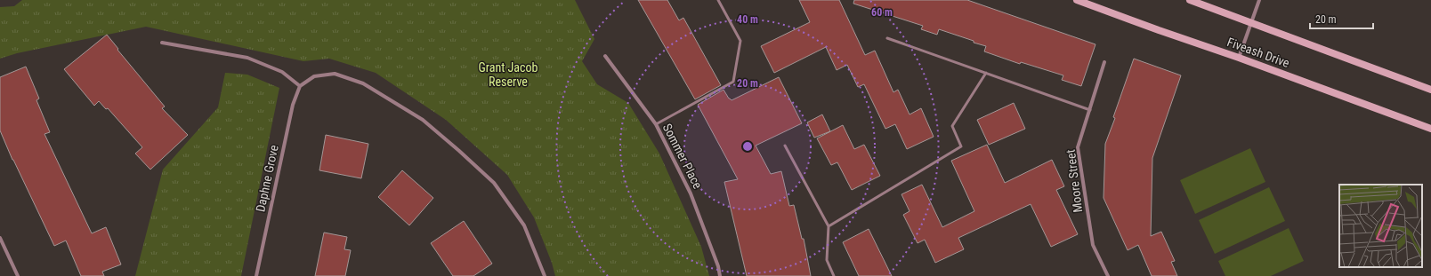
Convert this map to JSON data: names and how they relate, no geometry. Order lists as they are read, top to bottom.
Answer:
{
  "streets": {
    "main road": ["Fiveash Drive"],
    "street": ["Sommer Place", "Daphne Grove", "Moore Street"]
  },
  "parks": ["Grant Jacob Reserve"],
  "scale_bar": "20 m",
  "rings": ["60 m", "40 m", "20 m"]
}
